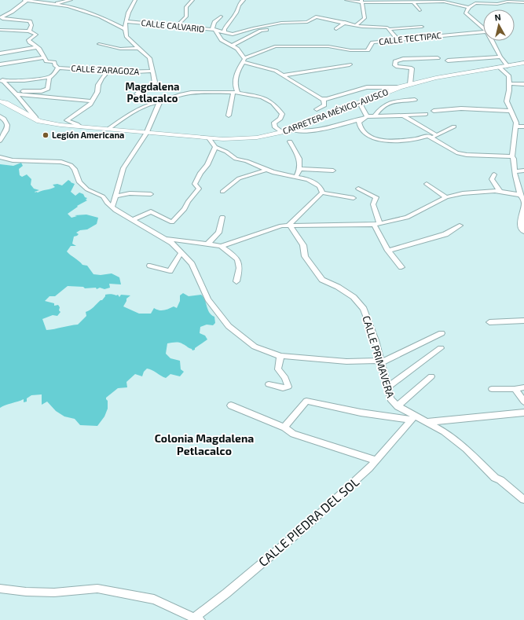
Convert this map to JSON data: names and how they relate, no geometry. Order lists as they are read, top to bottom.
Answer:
{
  "streets": {
    "main road": ["CARRETERA MÉXICO-AJUSCO"],
    "street": [
      "CALLE CALVARIO",
      "CALLE TECTIPAC",
      "CALLE ZARAGOZA",
      "CALLE PRIMAVERA",
      "CALLE PIEDRA DEL SOL"
    ]
  },
  "crossings": [
    ["CALLE CALVARIO", "CALLE TECTIPAC"],
    ["CALLE PRIMAVERA", "CALLE PIEDRA DEL SOL"]
  ],
  "districts": ["Magdalena Petlacalco", "Colonia Magdalena Petlacalco"],
  "places": ["Legión Americana"],
  "north": "top"
}
